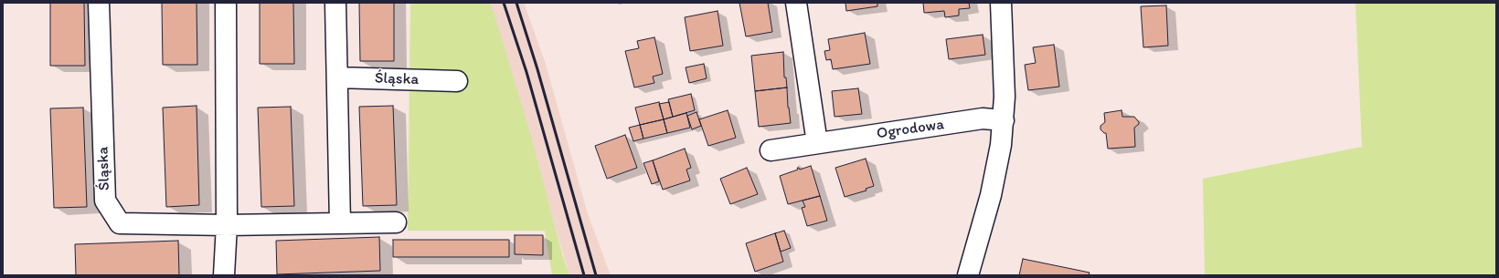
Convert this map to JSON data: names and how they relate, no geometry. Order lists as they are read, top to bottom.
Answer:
{
  "streets": {
    "street": ["Śląska", "Ogrodowa"]
  }
}
